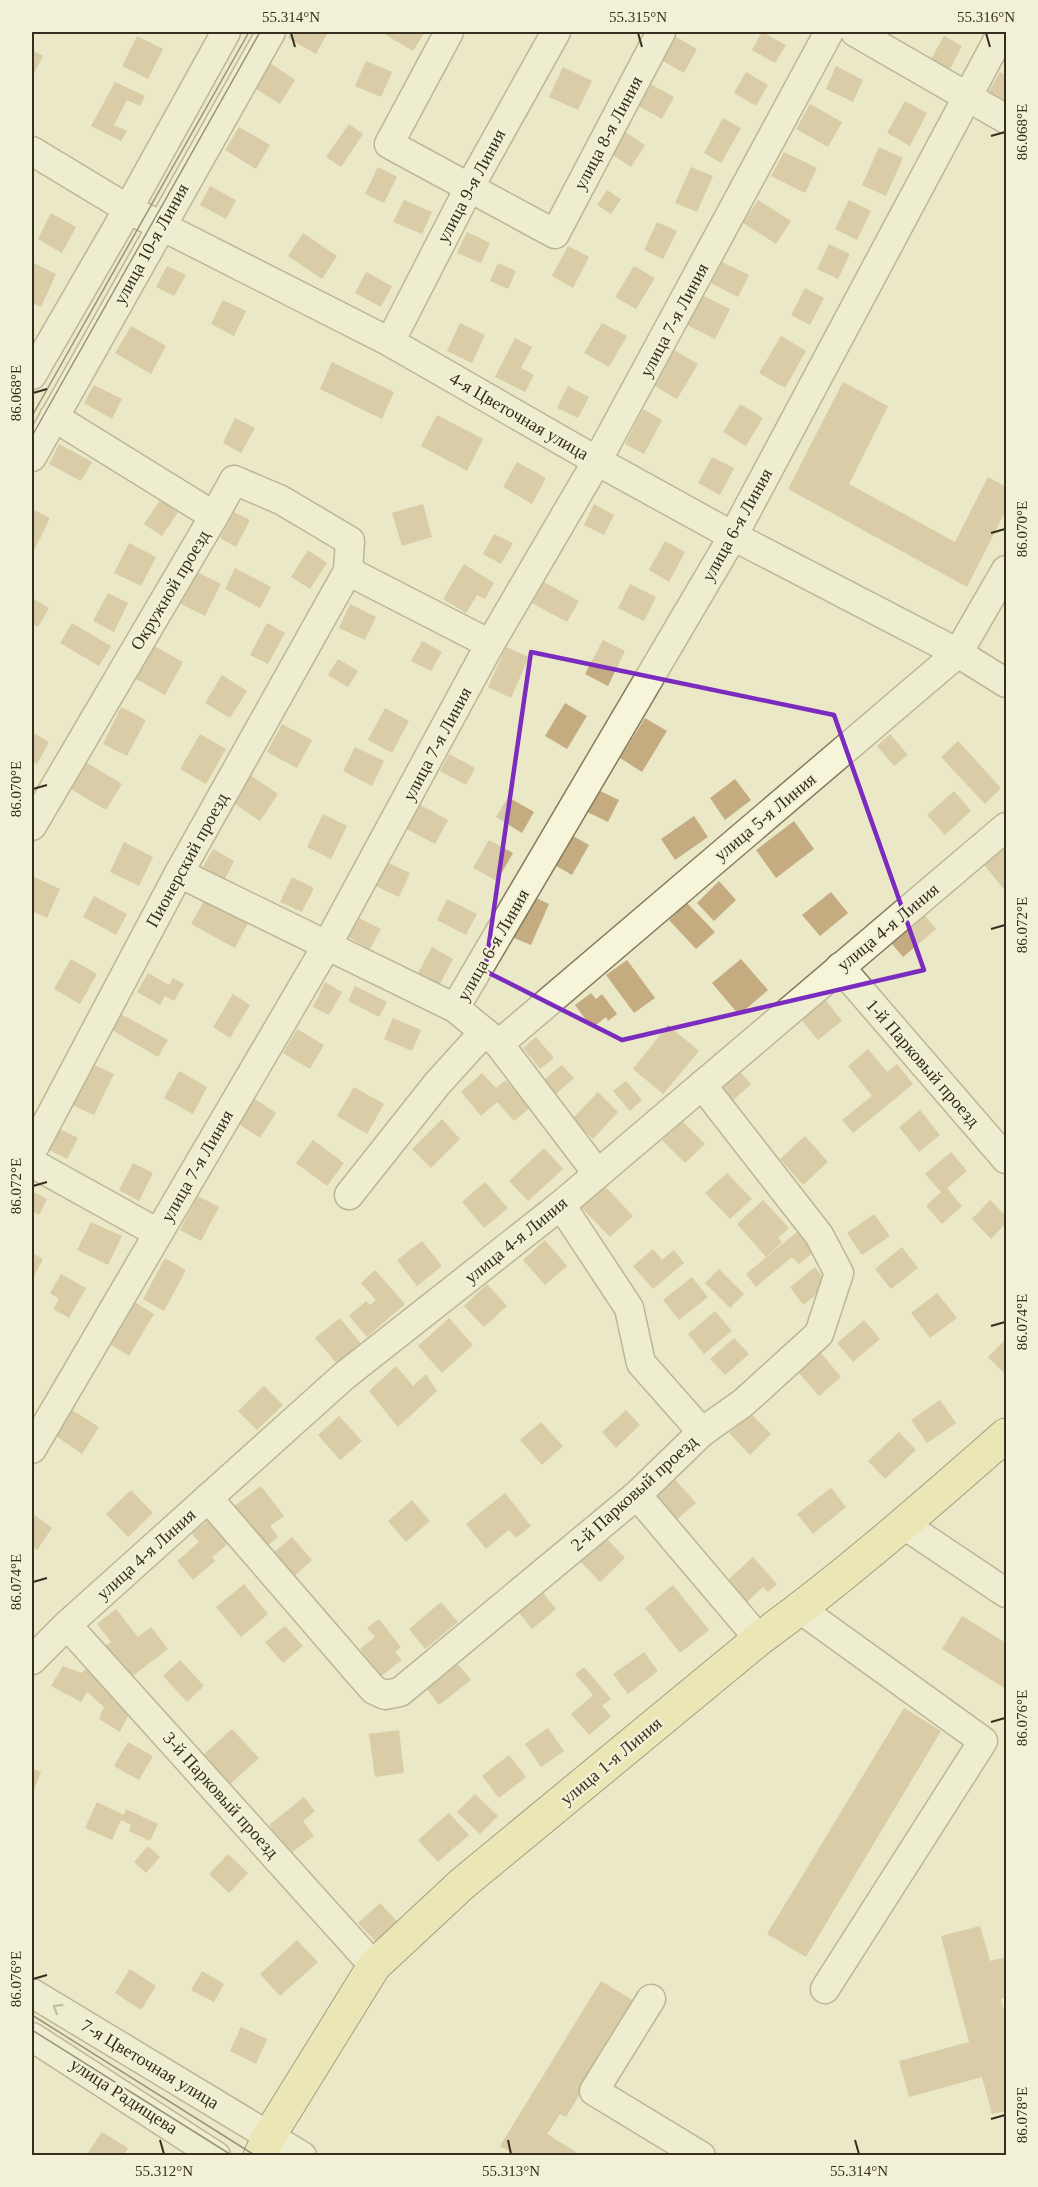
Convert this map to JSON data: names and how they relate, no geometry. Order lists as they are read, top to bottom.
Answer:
{
  "streets": {
    "main road": ["улица 1-я Линия"],
    "street": [
      "улица 8-я Линия",
      "улица 9-я Линия",
      "улица 10-я Линия",
      "улица 7-я Линия",
      "4-я Цветочная улица",
      "улица 6-я Линия",
      "Окружной проезд",
      "улица 5-я Линия",
      "Пионерский проезд",
      "улица 4-я Линия",
      "1-й Парковый проезд",
      "2-й Парковый проезд",
      "3-й Парковый проезд",
      "7-я Цветочная улица",
      "улица Радищева"
    ]
  },
  "crossings": [
    ["улица 8-я Линия", "улица 9-я Линия"],
    ["улица 9-я Линия", "4-я Цветочная улица"],
    ["улица 10-я Линия", "4-я Цветочная улица"],
    ["улица 10-я Линия", "Окружной проезд"],
    ["улица 7-я Линия", "4-я Цветочная улица"],
    ["4-я Цветочная улица", "улица 6-я Линия"],
    ["4-я Цветочная улица", "улица 5-я Линия"],
    ["улица 4-я Линия", "1-й Парковый проезд"],
    ["улица 4-я Линия", "2-й Парковый проезд"],
    ["улица 4-я Линия", "3-й Парковый проезд"],
    ["улица 1-я Линия", "3-й Парковый проезд"],
    ["улица 1-я Линия", "7-я Цветочная улица"]
  ],
  "one_way": ["7-я Цветочная улица"],
  "coordinates": [
    "55.314°N",
    "55.315°N",
    "55.316°N",
    "86.068°E",
    "86.070°E",
    "86.072°E",
    "86.074°E",
    "86.076°E",
    "86.078°E",
    "55.312°N",
    "55.313°N"
  ]
}
